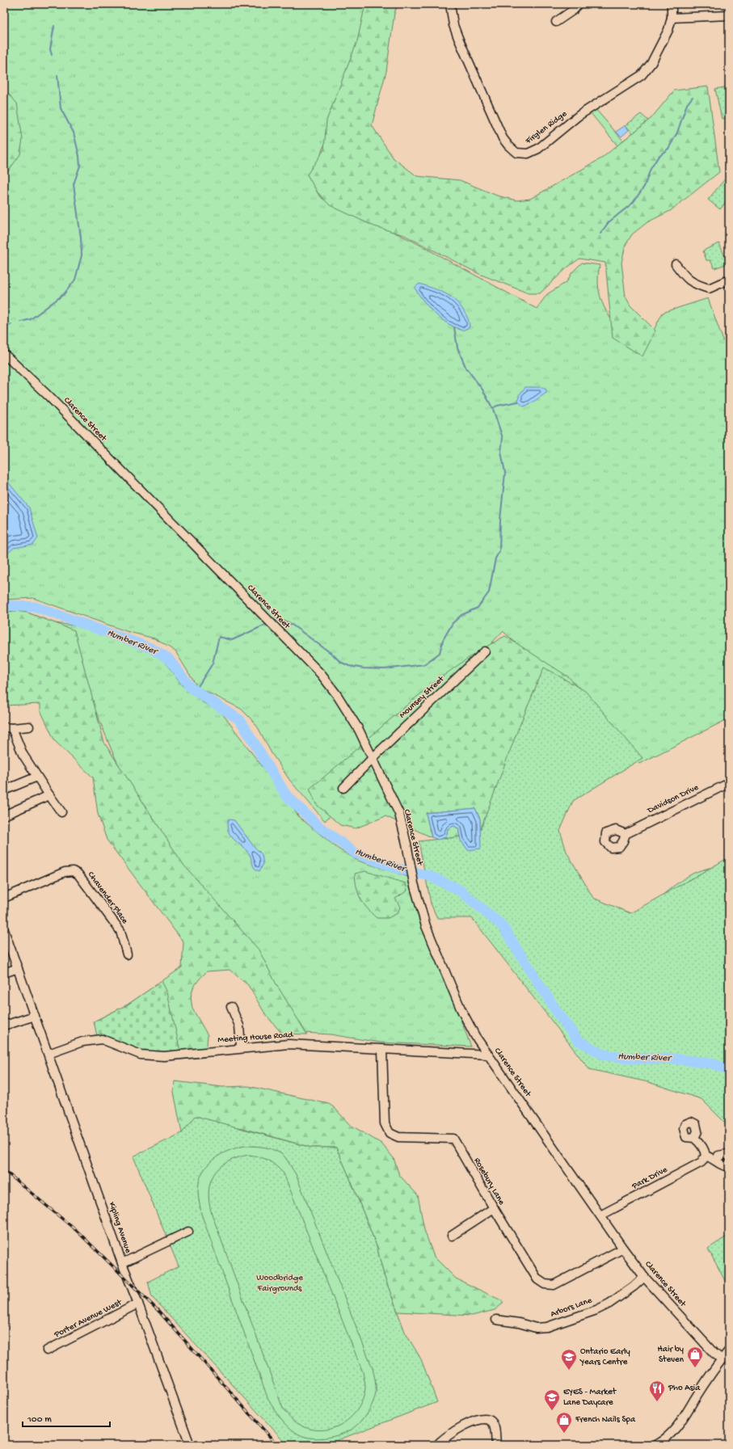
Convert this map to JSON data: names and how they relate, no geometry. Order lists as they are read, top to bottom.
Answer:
{
  "streets": {
    "street": [
      "Firglen Ridge",
      "Clarence Street",
      "Mounsey Street",
      "Davidson Drive",
      "Chavender Place",
      "Meeting House Road",
      "Park Drive",
      "Rosebury Lane",
      "Kipling Avenue",
      "Arbors Lane",
      "Porter Avenue West"
    ]
  },
  "crossings": [
    ["Clarence Street", "Mounsey Street"],
    ["Clarence Street", "Meeting House Road"],
    ["Clarence Street", "Park Drive"],
    ["Clarence Street", "Rosebury Lane"],
    ["Clarence Street", "Arbors Lane"],
    ["Meeting House Road", "Rosebury Lane"],
    ["Meeting House Road", "Kipling Avenue"],
    ["Kipling Avenue", "Porter Avenue West"]
  ],
  "water": ["Humber River"],
  "parks": ["Woodbridge Fairgrounds"],
  "places": {
    "shop": ["Hair by Steven", "French Nails Spa"],
    "school or university": ["Ontario Early Years Centre", "EYES - Market Lane Daycare"],
    "restaurant": ["Pho Asia"]
  },
  "scale_bar": "100 m"
}
